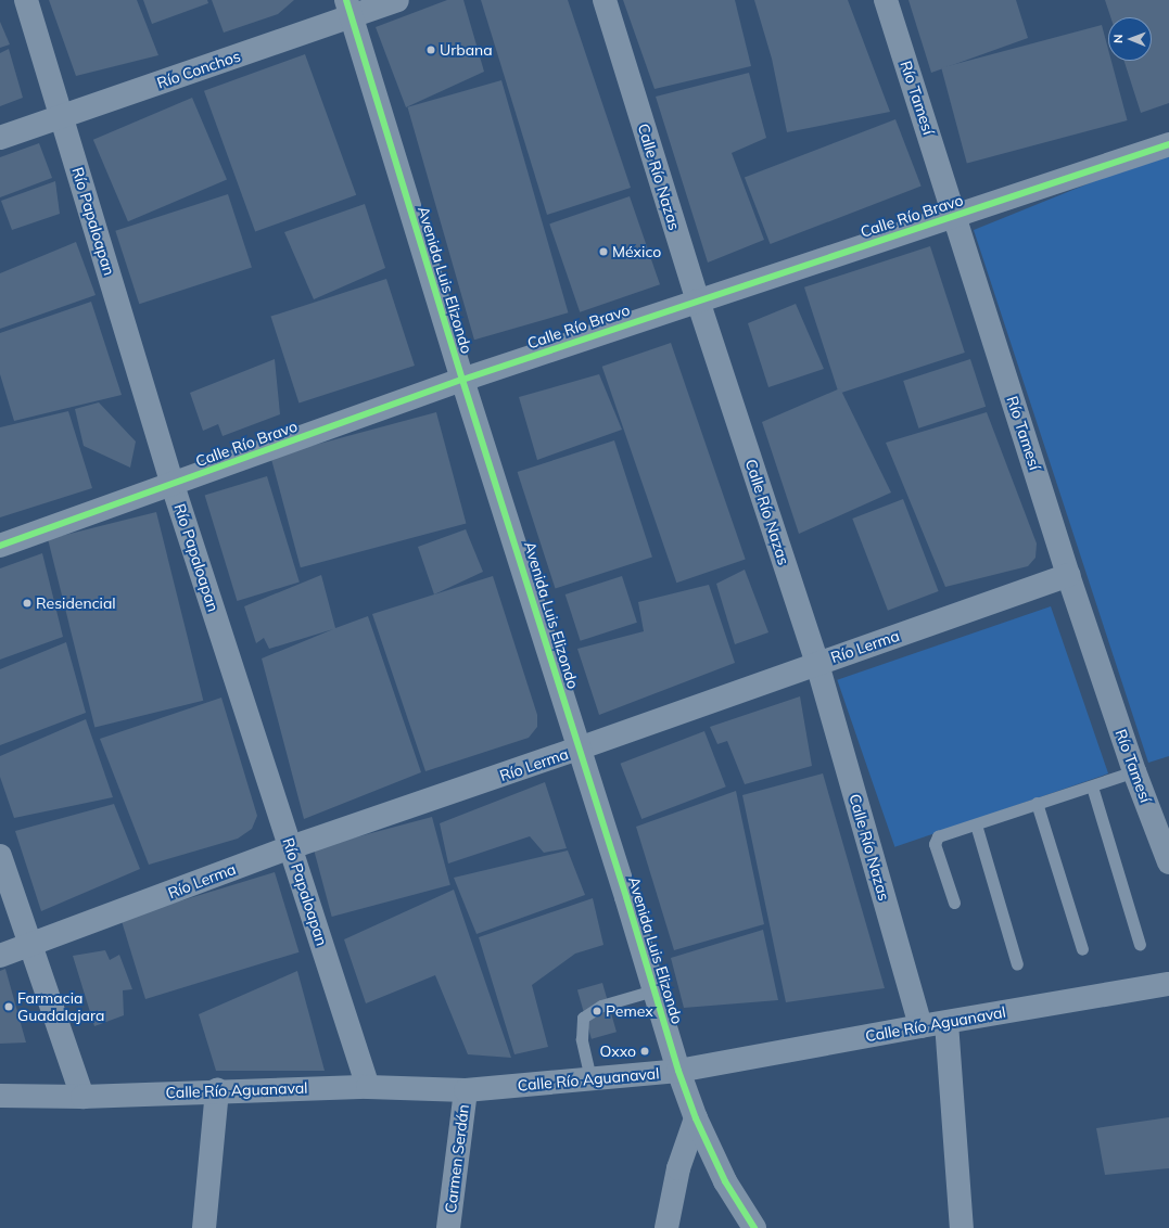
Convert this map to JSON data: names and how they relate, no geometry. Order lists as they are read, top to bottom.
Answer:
{
  "streets": {
    "street": [
      "Río Conchos",
      "Río Tamesí",
      "Calle Río Nazas",
      "Calle Río Bravo",
      "Río Papaloapan",
      "Avenida Luis Elizondo",
      "Río Lerma",
      "Calle Río Aguanaval",
      "Carmen Serdán"
    ]
  },
  "crossings": [
    ["Río Conchos", "Río Papaloapan"],
    ["Río Conchos", "Avenida Luis Elizondo"],
    ["Río Tamesí", "Calle Río Bravo"],
    ["Río Tamesí", "Río Lerma"],
    ["Calle Río Nazas", "Calle Río Bravo"],
    ["Calle Río Nazas", "Río Lerma"],
    ["Calle Río Nazas", "Calle Río Aguanaval"],
    ["Calle Río Bravo", "Río Papaloapan"],
    ["Calle Río Bravo", "Avenida Luis Elizondo"],
    ["Río Papaloapan", "Río Lerma"],
    ["Río Papaloapan", "Calle Río Aguanaval"],
    ["Avenida Luis Elizondo", "Río Lerma"],
    ["Avenida Luis Elizondo", "Calle Río Aguanaval"],
    ["Calle Río Aguanaval", "Carmen Serdán"]
  ],
  "places": [
    "Urbana",
    "México",
    "Residencial",
    "Farmacia Guadalajara",
    "Pemex",
    "Oxxo"
  ],
  "north": "left"
}
